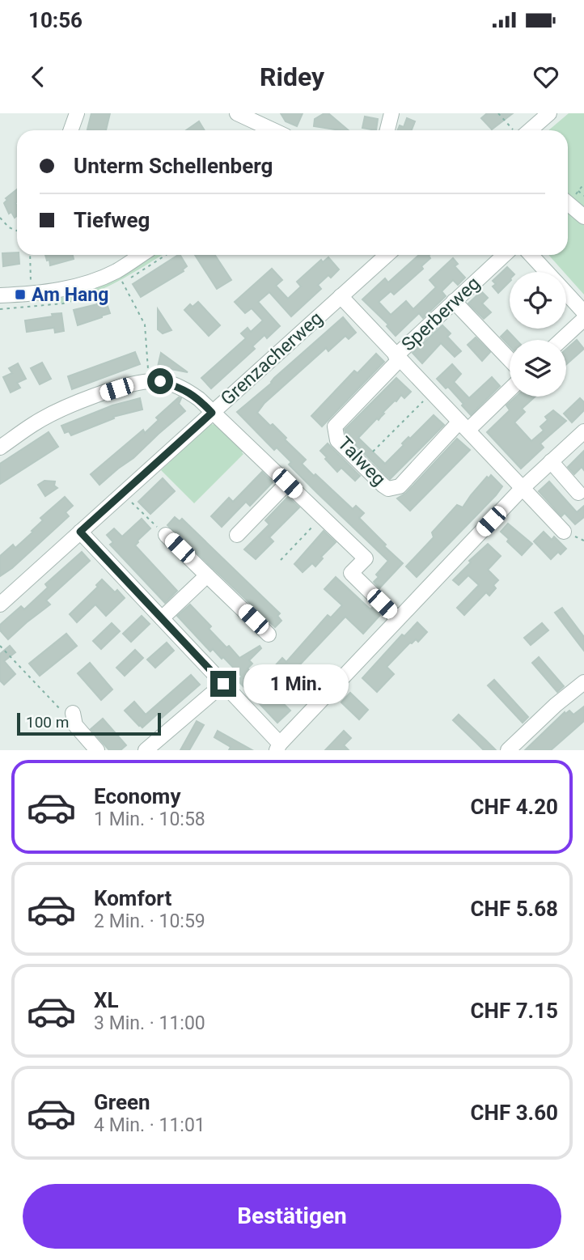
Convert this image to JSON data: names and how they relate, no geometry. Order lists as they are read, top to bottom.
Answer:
{
  "streets": {
    "street": ["Sperberweg", "Grenzacherweg", "Talweg"]
  },
  "crossings": [
    ["Sperberweg", "Talweg"]
  ],
  "places": {
    "transit": ["Am Hang"]
  },
  "scale_bar": "100 m",
  "page": {
    "status": "10:56",
    "header": "Ridey",
    "banner": ["Unterm Schellenberg", "Tiefweg"],
    "bubble": "1 Min.",
    "scale": "100 m",
    "list": [
      {
        "name": "Economy",
        "note": "1 Min. · 10:58",
        "value": "CHF 4.20"
      },
      {
        "name": "Komfort",
        "note": "2 Min. · 10:59",
        "value": "CHF 5.68"
      },
      {
        "name": "XL",
        "note": "3 Min. · 11:00",
        "value": "CHF 7.15"
      },
      {
        "name": "Green",
        "note": "4 Min. · 11:01",
        "value": "CHF 3.60"
      }
    ],
    "buttons": "Bestätigen"
  }
}
